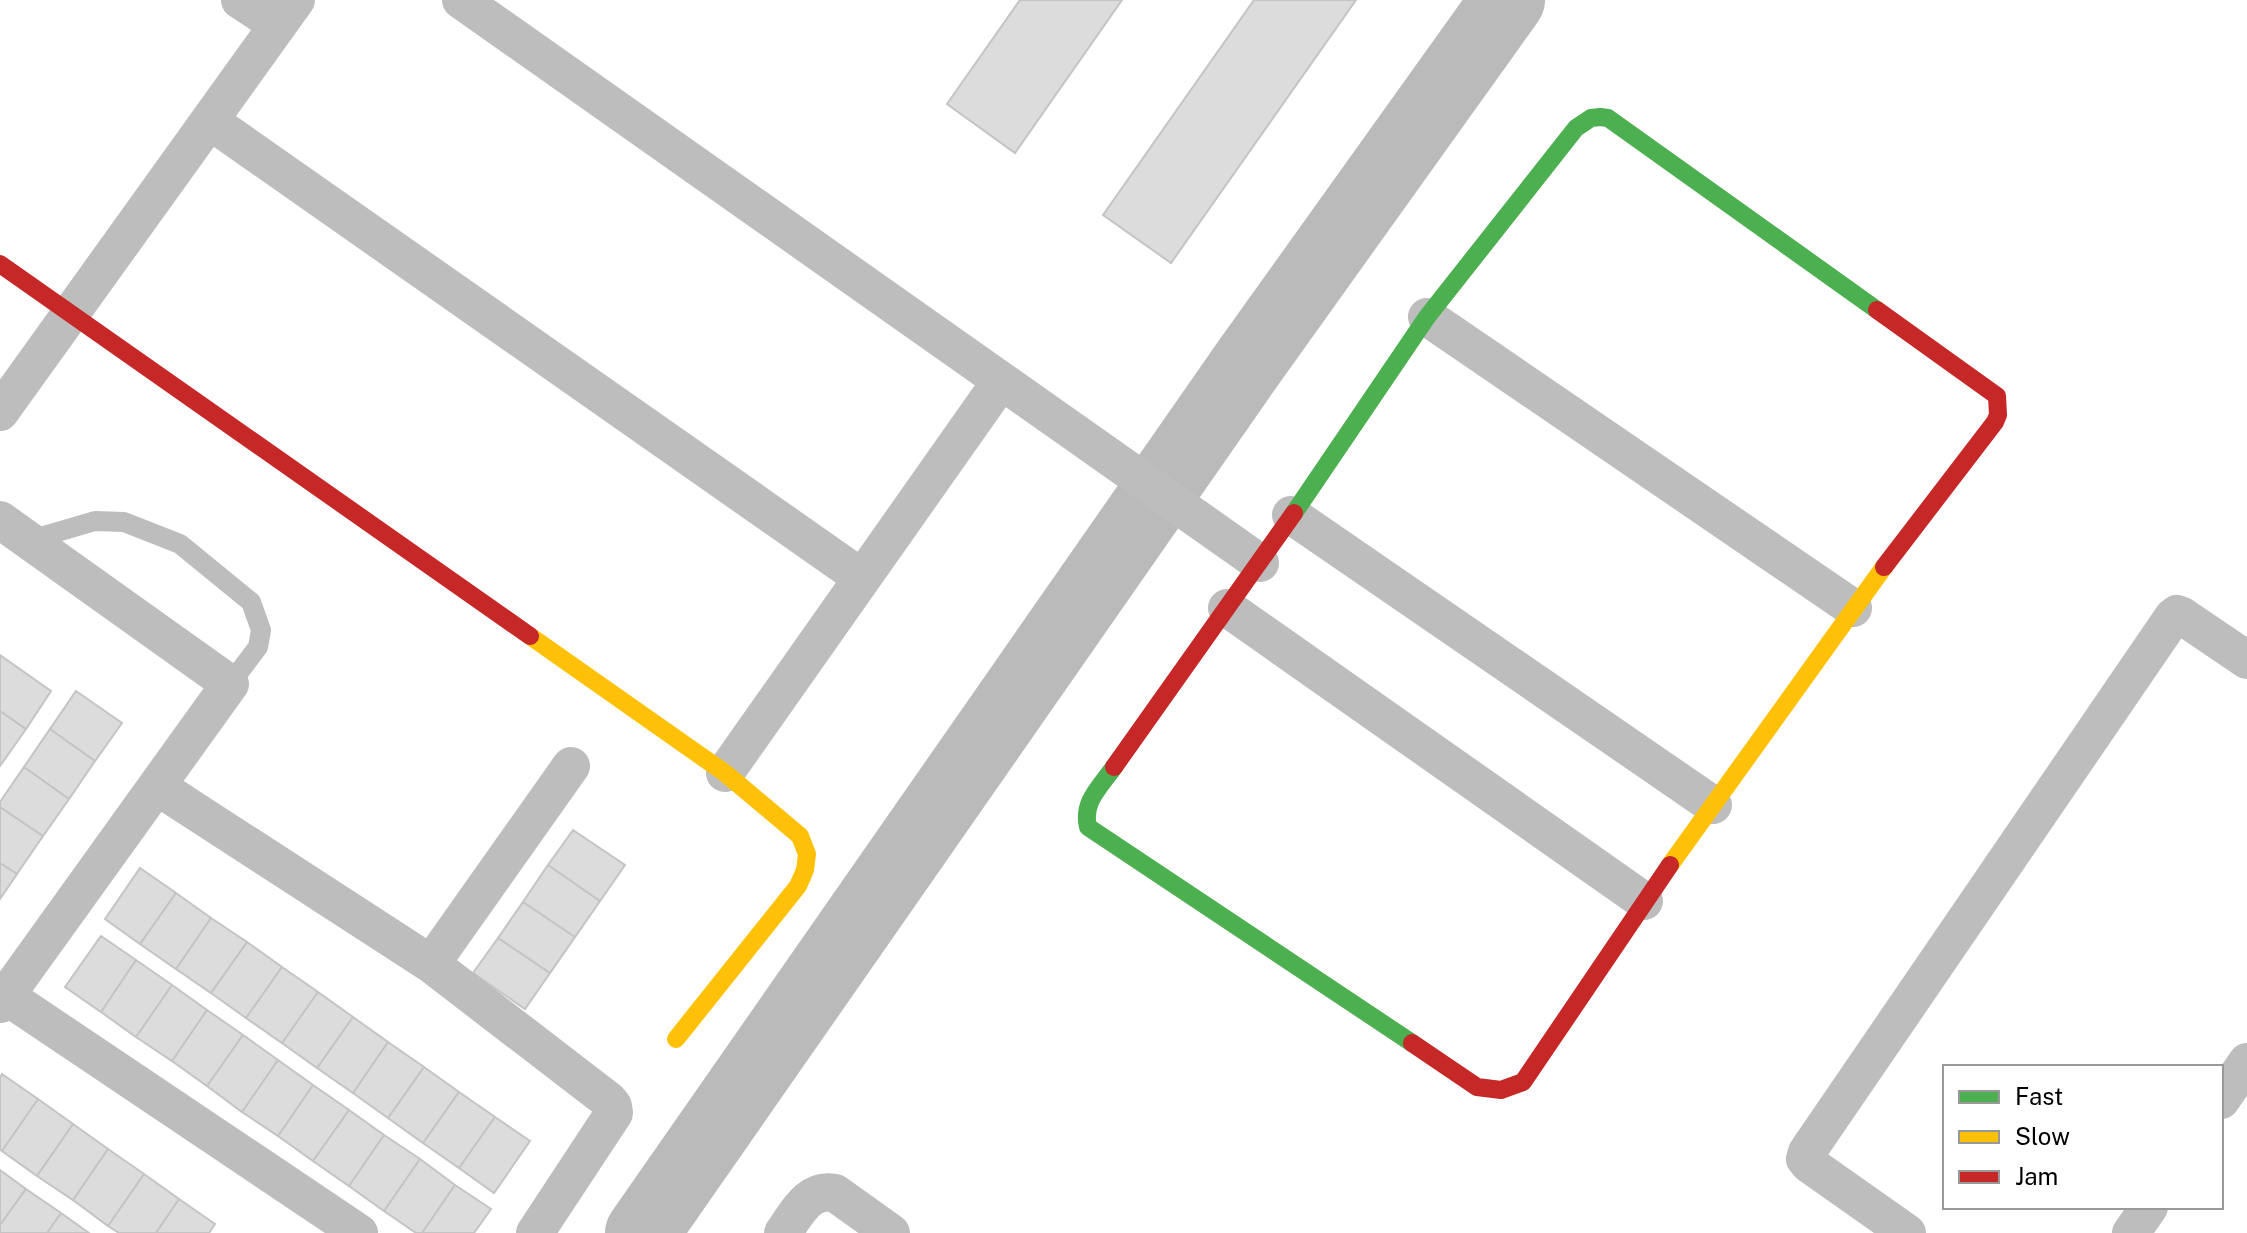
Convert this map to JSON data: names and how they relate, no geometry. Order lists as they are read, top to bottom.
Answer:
{
  "legend": ["Fast", "Slow", "Jam"]
}
